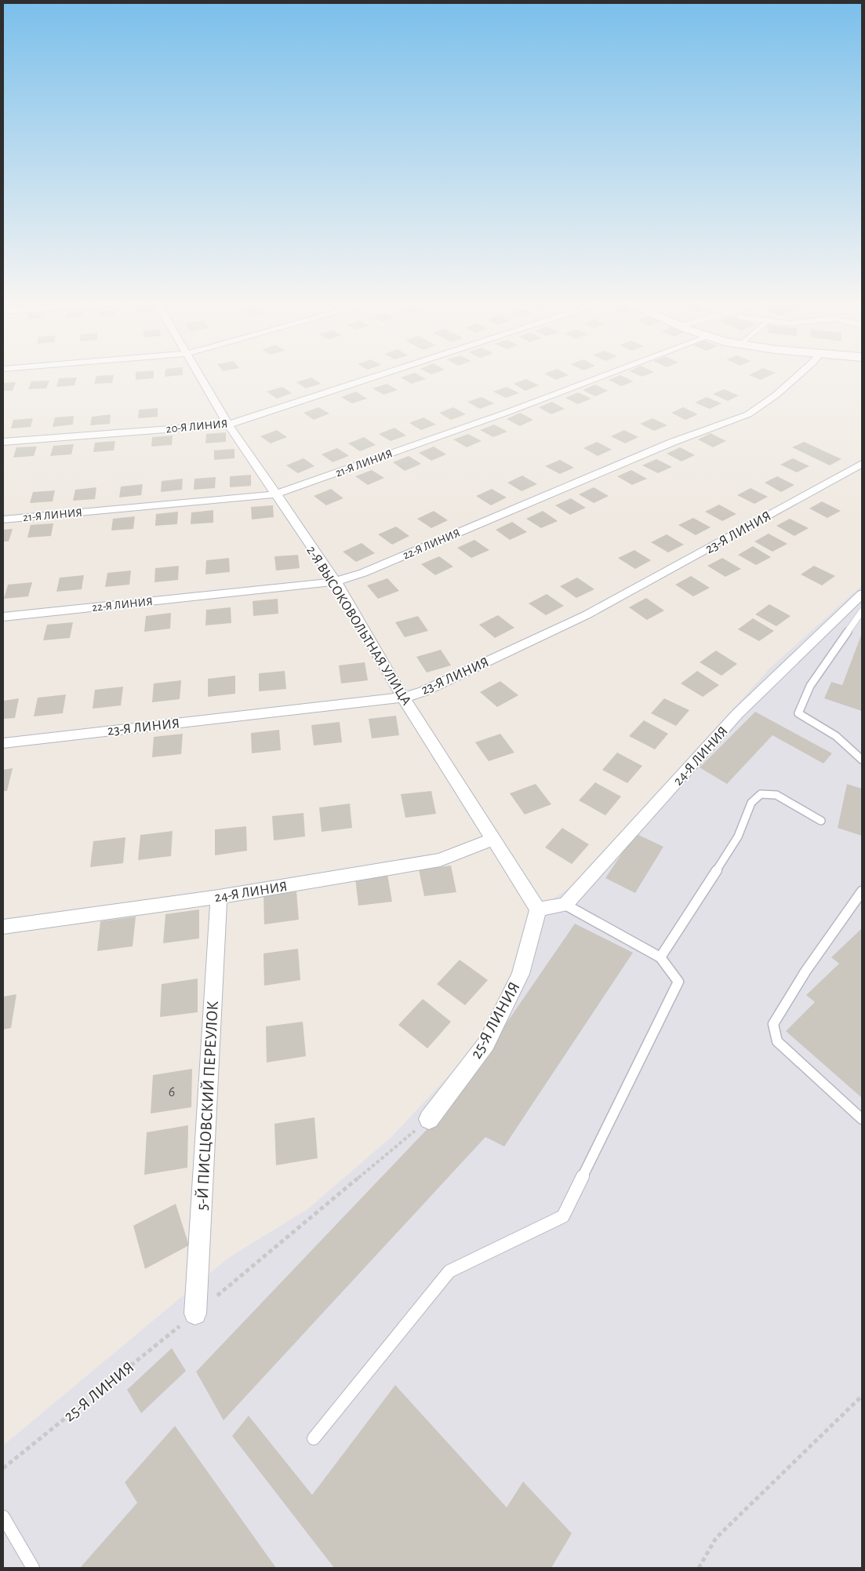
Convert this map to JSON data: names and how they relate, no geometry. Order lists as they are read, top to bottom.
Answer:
{
  "streets": {
    "street": [
      "20-Я ЛИНИЯ",
      "21-Я ЛИНИЯ",
      "23-Я ЛИНИЯ",
      "22-Я ЛИНИЯ",
      "2-Я ВЫСОКОВОЛЬТНАЯ УЛИЦА",
      "24-Я ЛИНИЯ",
      "25-Я ЛИНИЯ",
      "5-Й ПИСЦОВСКИЙ ПЕРЕУЛОК"
    ]
  },
  "crossings": [
    ["20-Я ЛИНИЯ", "2-Я ВЫСОКОВОЛЬТНАЯ УЛИЦА"],
    ["21-Я ЛИНИЯ", "2-Я ВЫСОКОВОЛЬТНАЯ УЛИЦА"],
    ["23-Я ЛИНИЯ", "2-Я ВЫСОКОВОЛЬТНАЯ УЛИЦА"],
    ["22-Я ЛИНИЯ", "2-Я ВЫСОКОВОЛЬТНАЯ УЛИЦА"],
    ["2-Я ВЫСОКОВОЛЬТНАЯ УЛИЦА", "24-Я ЛИНИЯ"],
    ["2-Я ВЫСОКОВОЛЬТНАЯ УЛИЦА", "25-Я ЛИНИЯ"],
    ["24-Я ЛИНИЯ", "5-Й ПИСЦОВСКИЙ ПЕРЕУЛОК"],
    ["25-Я ЛИНИЯ", "5-Й ПИСЦОВСКИЙ ПЕРЕУЛОК"]
  ],
  "house_numbers": ["6"]
}
